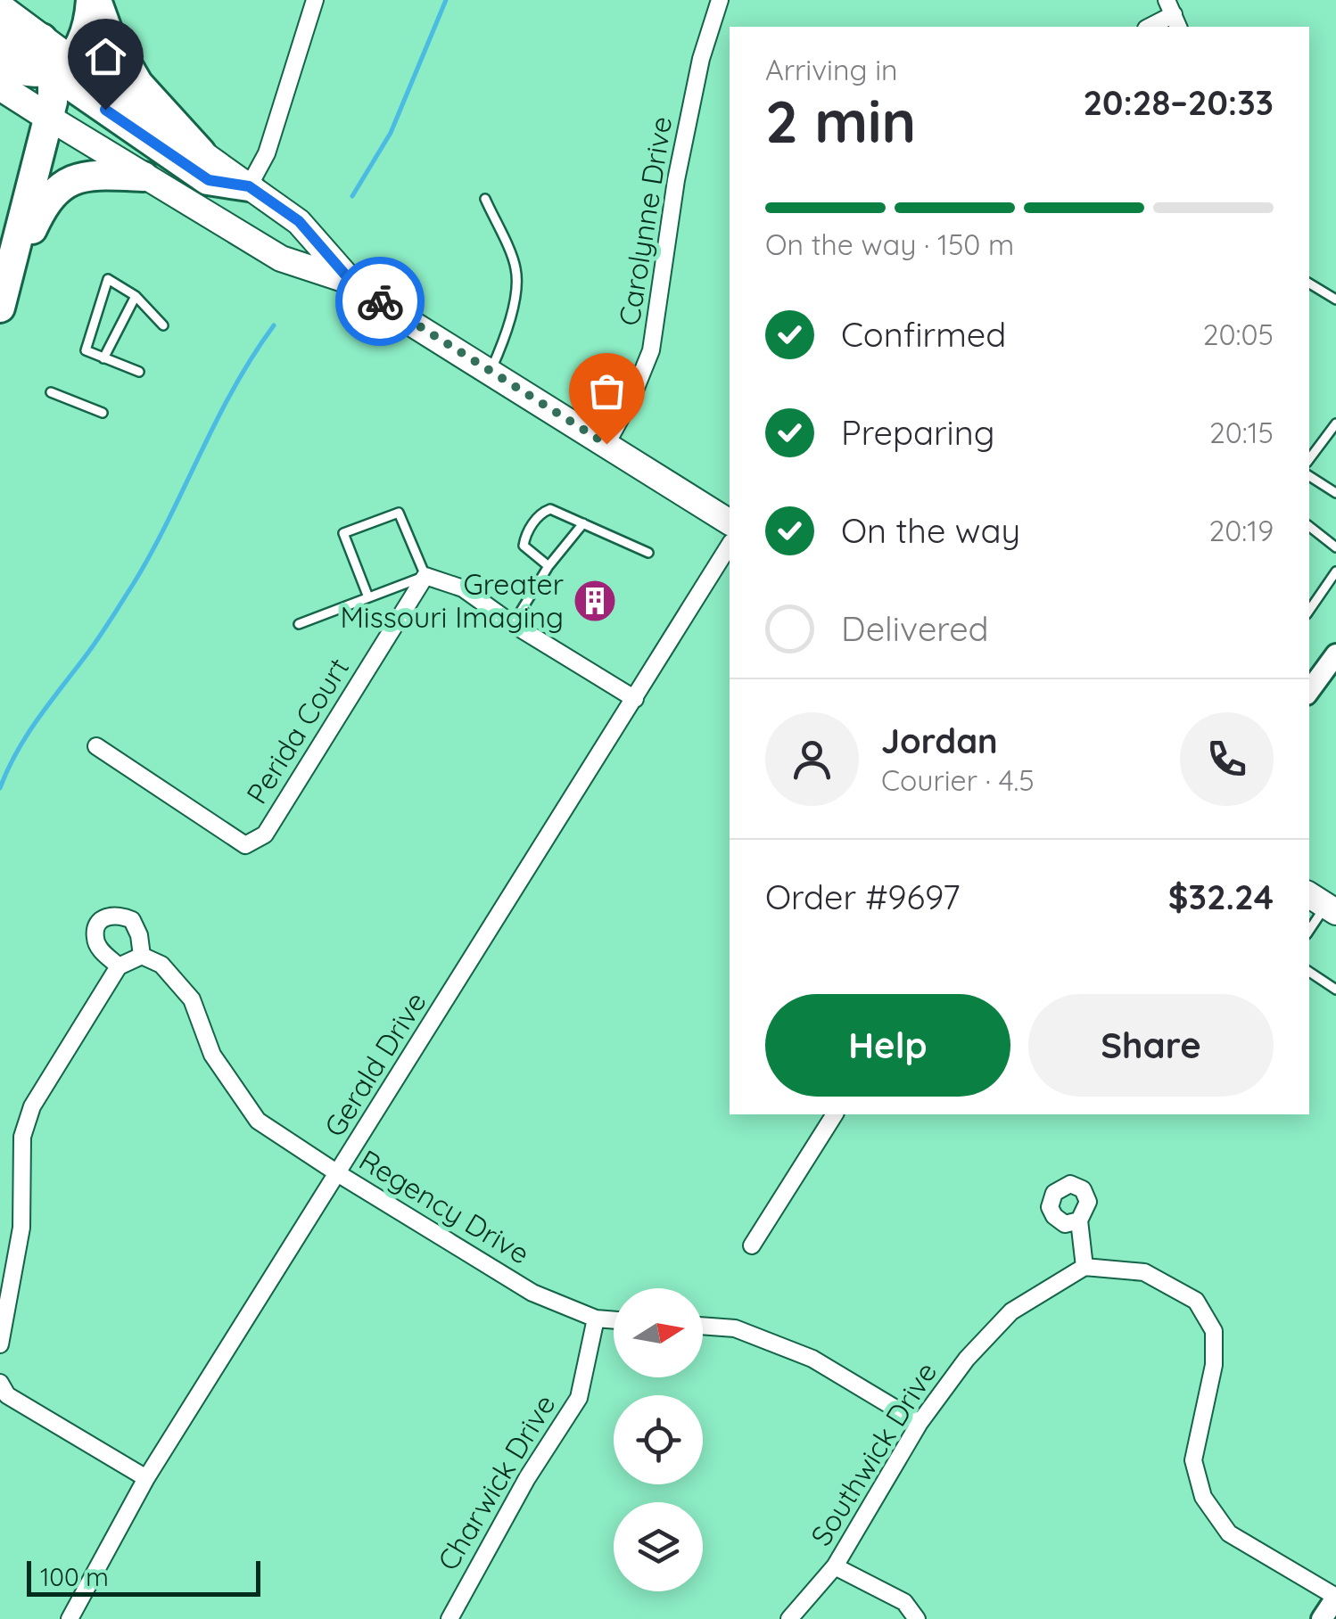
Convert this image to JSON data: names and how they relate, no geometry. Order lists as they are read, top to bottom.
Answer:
{
  "streets": {
    "street": [
      "Carolynne Drive",
      "Perida Court",
      "Gerald Drive",
      "Regency Drive",
      "Southwick Drive",
      "Charwick Drive"
    ]
  },
  "crossings": [
    ["Gerald Drive", "Regency Drive"],
    ["Regency Drive", "Charwick Drive"]
  ],
  "places": {
    "building": ["Greater Missouri Imaging"]
  },
  "scale_bar": "100 m",
  "north": "right",
  "page": {
    "heading": ["2 min", "Arriving in", "20:28–20:33"],
    "panel": [
      "Jordan",
      "Courier · 4.5",
      "Order #9697",
      "$32.24"
    ],
    "bar": "On the way · 150 m",
    "list": [
      ["Confirmed", "20:05"],
      ["Preparing", "20:15"],
      ["On the way", "20:19"],
      "Delivered"
    ],
    "buttons": ["Help", "Share"],
    "scale": "100 m"
  }
}
